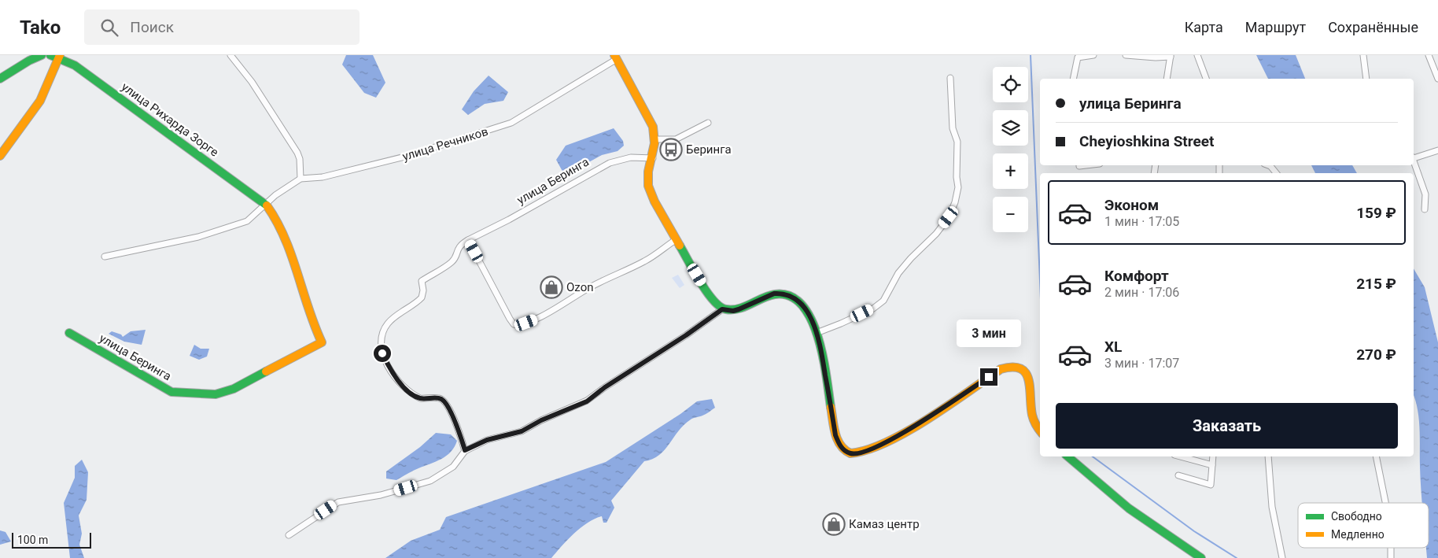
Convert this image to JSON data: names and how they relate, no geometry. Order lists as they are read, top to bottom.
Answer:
{
  "streets": {
    "street": ["улица Рихарда Зорге", "улица Речников", "улица Беринга"]
  },
  "crossings": [
    ["улица Рихарда Зорге", "улица Речников"],
    ["улица Рихарда Зорге", "улица Беринга"]
  ],
  "places": {
    "bus stop": ["Беринга"],
    "shop": ["Ozon", "Камаз центр"]
  },
  "legend": ["Свободно", "Медленно"],
  "scale_bar": "100 m",
  "page": {
    "header": "Tako",
    "search": "Поиск",
    "nav": ["Карта", "Маршрут", "Сохранённые"],
    "map_buttons": ["+", "−"],
    "banner": ["улица Беринга", "Cheyioshkina Street"],
    "list": [
      {
        "name": "Эконом",
        "note": "1 мин · 17:05",
        "value": "159 ₽"
      },
      {
        "name": "Комфорт",
        "note": "2 мин · 17:06",
        "value": "215 ₽"
      },
      {
        "name": "XL",
        "note": "3 мин · 17:07",
        "value": "270 ₽"
      }
    ],
    "bubble": "3 мин",
    "buttons": "Заказать",
    "scale": "100 m"
  }
}
